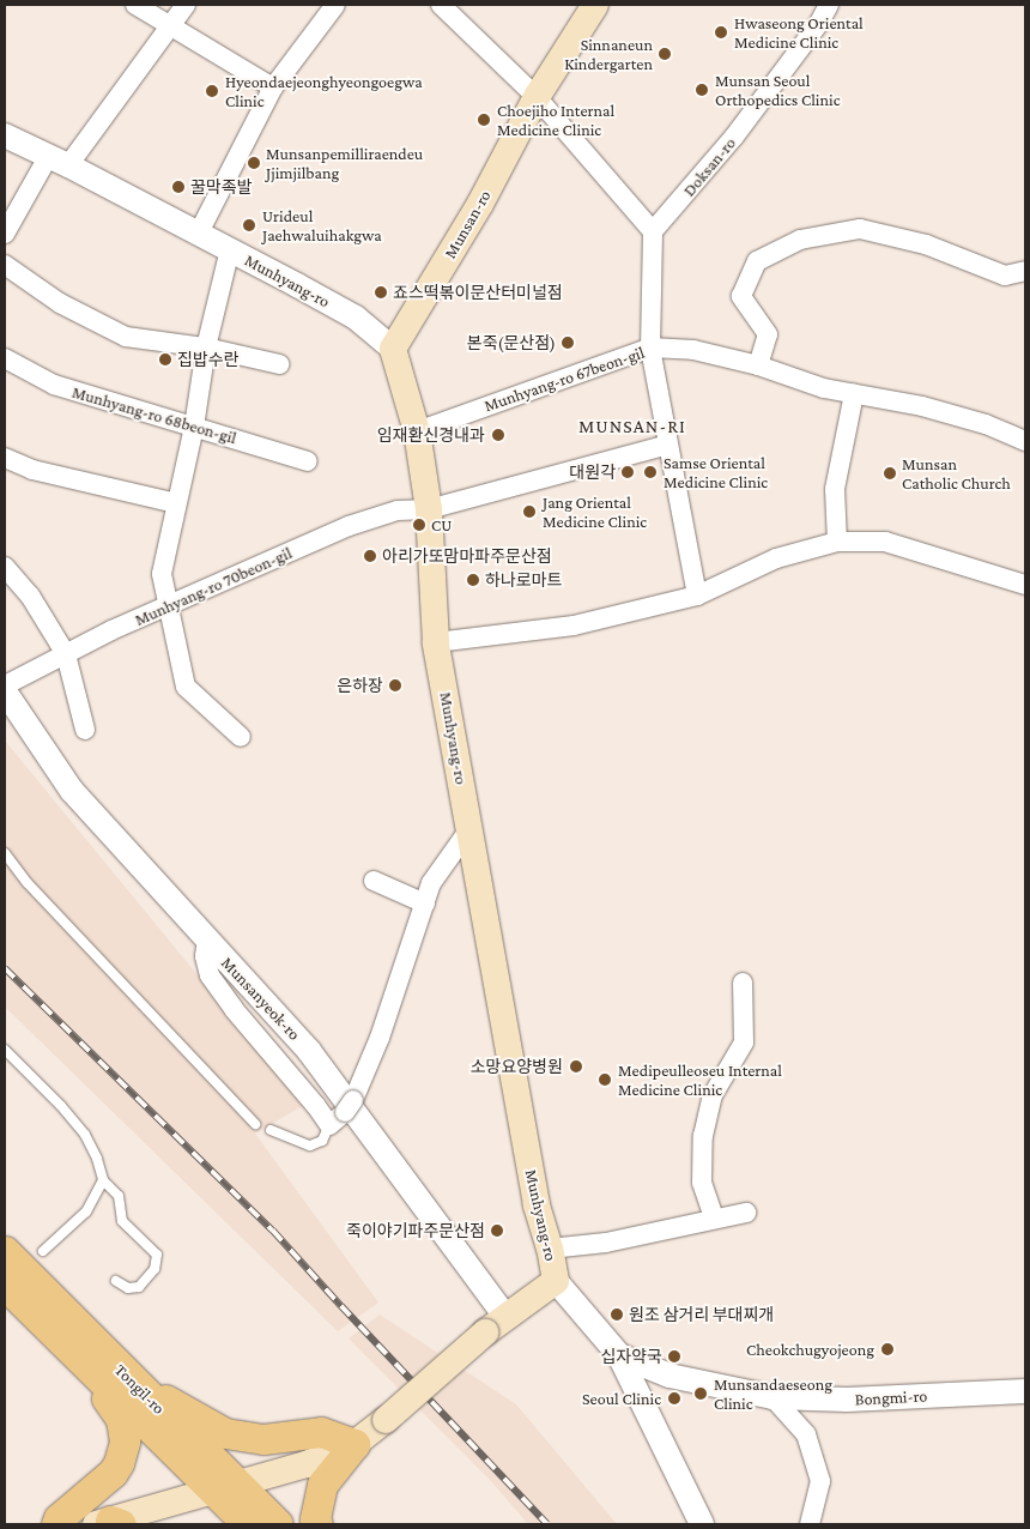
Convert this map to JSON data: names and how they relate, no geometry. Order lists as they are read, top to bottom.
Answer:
{
  "streets": {
    "main road": ["Munsan-ro", "Munhyang-ro", "Tongil-ro"],
    "street": [
      "Doksan-ro",
      "Munhyang-ro 67beon-gil",
      "Munhyang-ro 68beon-gil",
      "Munhyang-ro 70beon-gil",
      "Munsanyeok-ro",
      "Bongmi-ro"
    ]
  },
  "crossings": [
    ["Munsan-ro", "Munhyang-ro"],
    ["Munhyang-ro", "Munhyang-ro 67beon-gil"],
    ["Munhyang-ro", "Munhyang-ro 70beon-gil"],
    ["Munhyang-ro", "Bongmi-ro"]
  ],
  "districts": ["MUNSAN-RI"],
  "places": [
    "Hwaseong Oriental Medicine Clinic",
    "Sinnaneun Kindergarten",
    "Munsan Seoul Orthopedics Clinic",
    "Hyeondaejeonghyeongoegwa Clinic",
    "Choejiho Internal Medicine Clinic",
    "Munsanpemilliraendeu Jjimjilbang",
    "꿀막족발",
    "Urideul Jaehwaluihakgwa",
    "죠스떡볶이문산터미널점",
    "본죽(문산점)",
    "집밥수란",
    "임재환신경내과",
    "대원각",
    "Samse Oriental Medicine Clinic",
    "Munsan Catholic Church",
    "Jang Oriental Medicine Clinic",
    "CU",
    "아리가또맘마파주문산점",
    "하나로마트",
    "은하장",
    "소망요양병원",
    "Medipeulleoseu Internal Medicine Clinic",
    "죽이야기파주문산점",
    "원조 삼거리 부대찌개",
    "Cheokchugyojeong",
    "십자약국",
    "Munsandaeseong Clinic",
    "Seoul Clinic"
  ]
}
